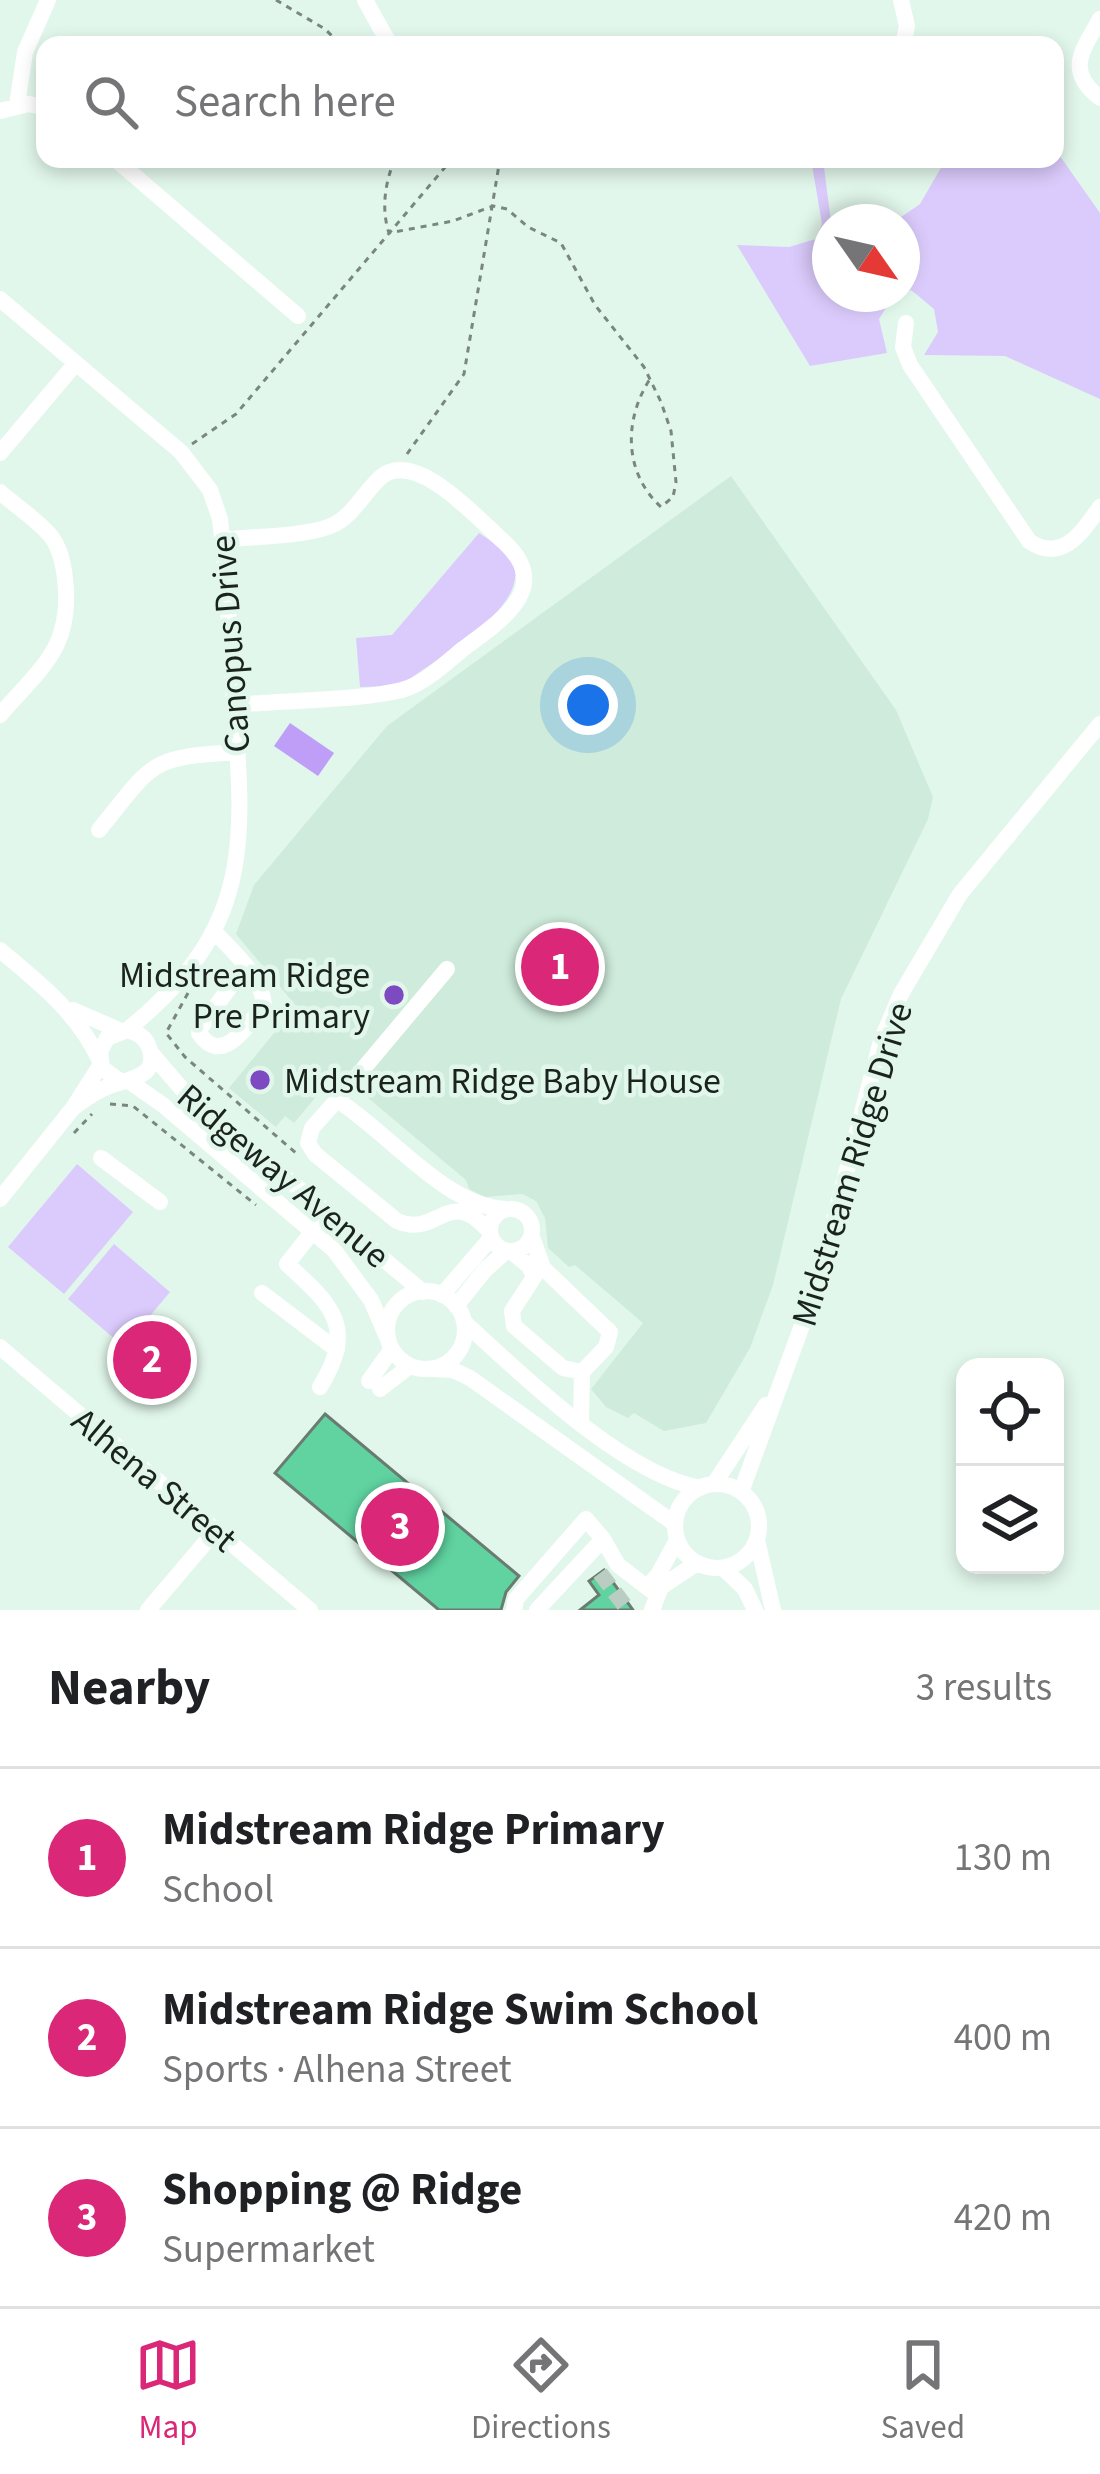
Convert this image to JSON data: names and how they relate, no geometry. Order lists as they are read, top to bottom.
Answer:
{
  "streets": {
    "street": [
      "Canopus Drive",
      "Midstream Ridge Drive",
      "Ridgeway Avenue",
      "Alhena Street"
    ]
  },
  "crossings": [
    ["Canopus Drive", "Ridgeway Avenue"],
    ["Midstream Ridge Drive", "Ridgeway Avenue"]
  ],
  "places": ["Midstream Ridge Pre Primary", "Midstream Ridge Baby House"],
  "north": "bottom right",
  "page": {
    "search": "Search here",
    "pins": ["1", "2", "3"],
    "heading": ["Nearby", "3 results"],
    "list": [
      {
        "mark": "1",
        "name": "Midstream Ridge Primary",
        "note": "School",
        "value": "130 m"
      },
      {
        "mark": "2",
        "name": "Midstream Ridge Swim School",
        "note": "Sports · Alhena Street",
        "value": "400 m"
      },
      {
        "mark": "3",
        "name": "Shopping @ Ridge",
        "note": "Supermarket",
        "value": "420 m"
      }
    ],
    "nav": ["Map", "Directions", "Saved"]
  }
}
